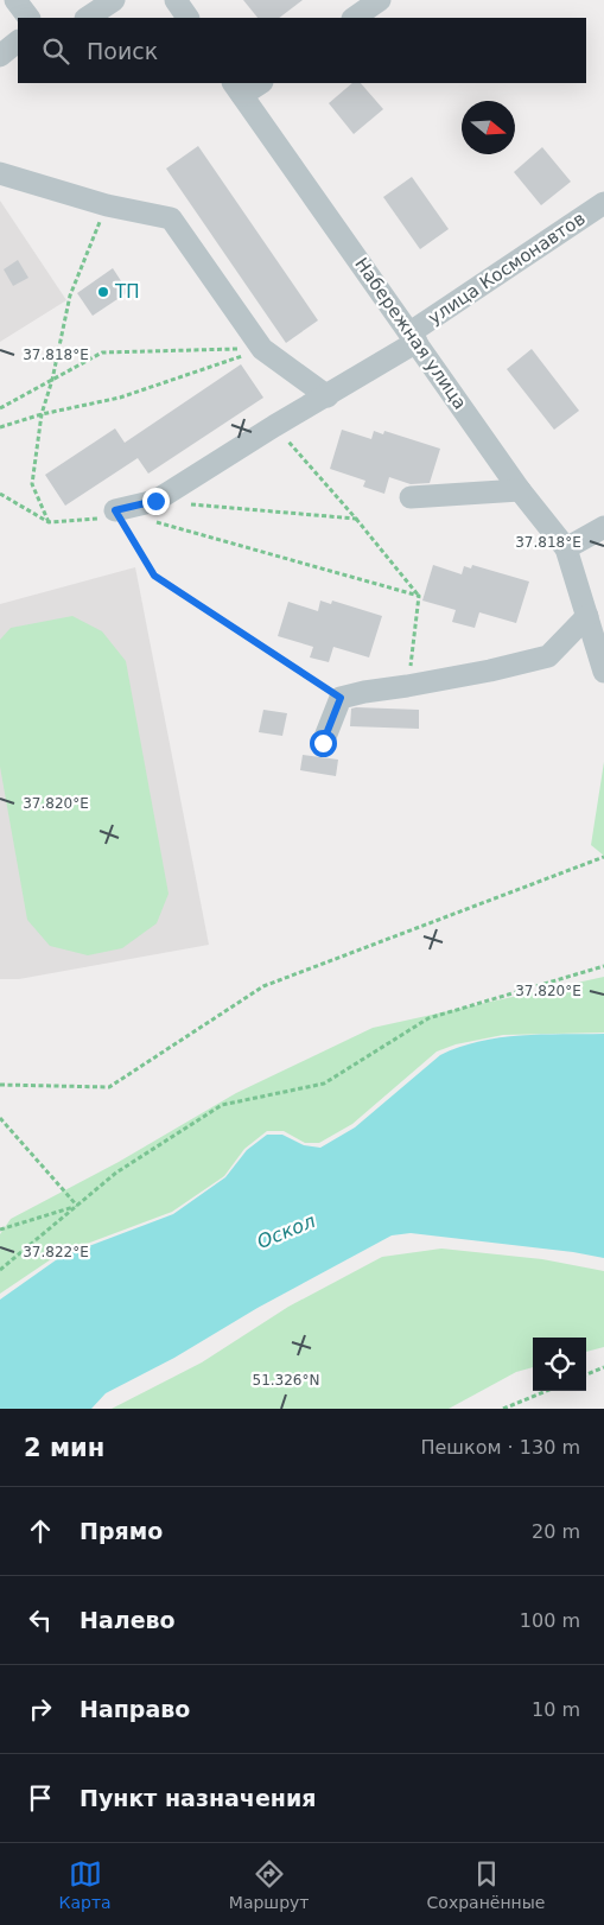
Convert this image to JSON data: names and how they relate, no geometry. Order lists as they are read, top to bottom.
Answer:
{
  "streets": {
    "street": ["улица Космонавтов", "Набережная улица"]
  },
  "crossings": [
    ["улица Космонавтов", "Набережная улица"]
  ],
  "water": ["Оскол"],
  "places": ["ТП"],
  "north": "right",
  "page": {
    "search": "Поиск",
    "heading": ["2 мин", "Пешком · 130 m"],
    "list": [
      ["Прямо", "20 m"],
      ["Налево", "100 m"],
      ["Направо", "10 m"],
      "Пункт назначения"
    ],
    "nav": ["Карта", "Маршрут", "Сохранённые"]
  },
  "coordinates": [
    "37.818°E",
    "37.820°E",
    "37.822°E",
    "51.326°N"
  ]
}
